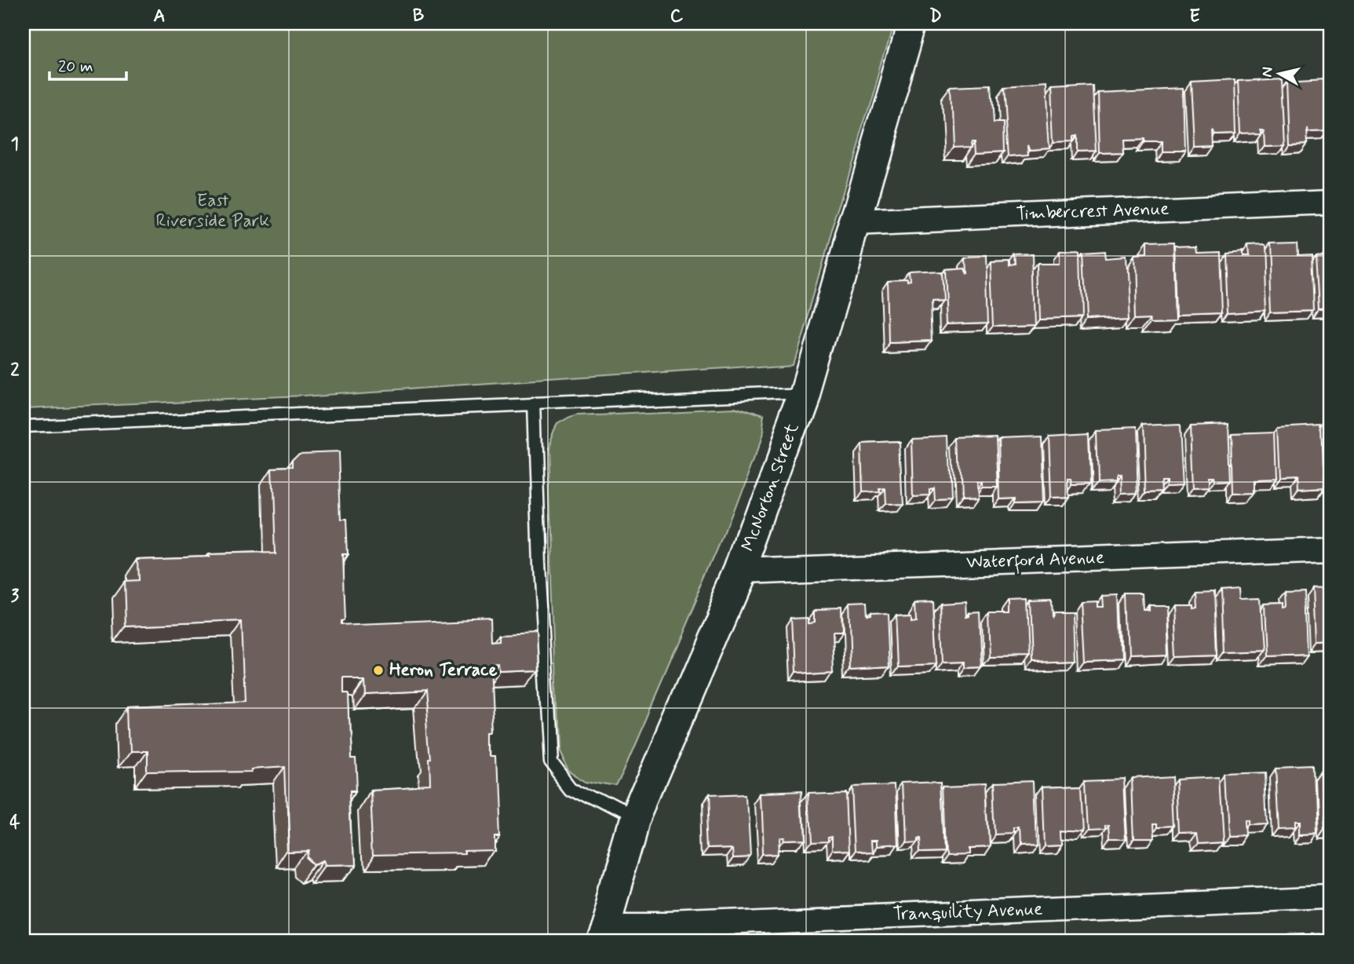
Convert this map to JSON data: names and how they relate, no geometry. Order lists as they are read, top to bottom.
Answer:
{
  "streets": {
    "street": [
      "Timbercrest Avenue",
      "McNorton Street",
      "Waterford Avenue",
      "Tranquility Avenue"
    ]
  },
  "crossings": [
    ["Timbercrest Avenue", "McNorton Street"],
    ["McNorton Street", "Waterford Avenue"],
    ["McNorton Street", "Tranquility Avenue"]
  ],
  "parks": ["East Riverside Park"],
  "places": ["Heron Terrace"],
  "scale_bar": "20 m",
  "north": "left",
  "grid": {
    "columns": [
      "A",
      "B",
      "C",
      "D",
      "E"
    ],
    "rows": [
      "1",
      "2",
      "3",
      "4"
    ]
  }
}
